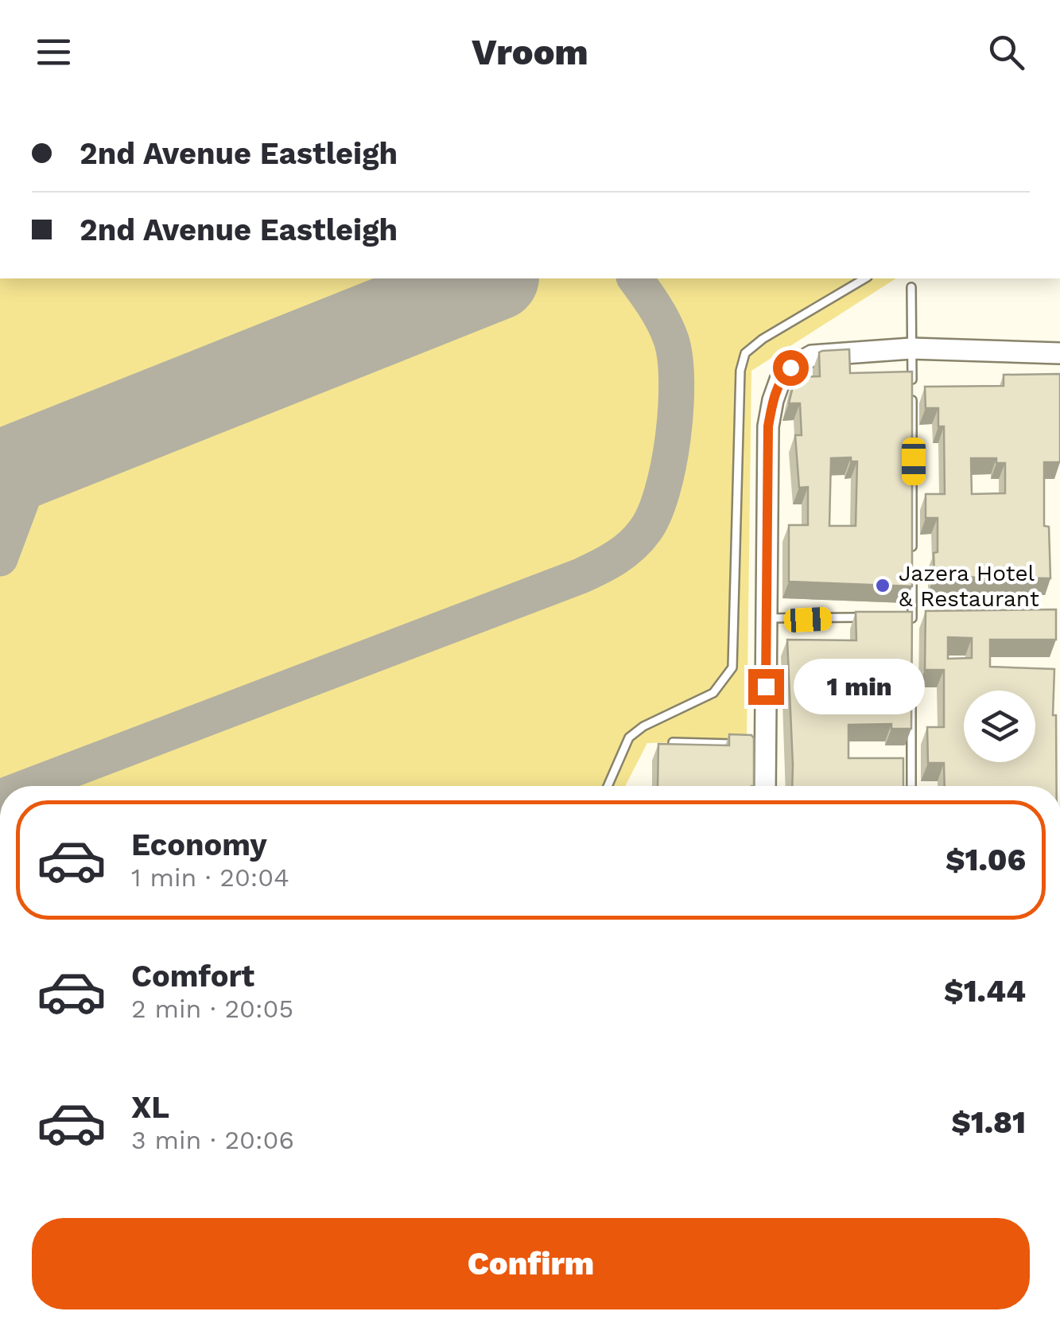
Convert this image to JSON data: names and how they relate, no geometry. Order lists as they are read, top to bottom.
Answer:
{
  "places": ["Jazera Hotel & Restaurant"],
  "page": {
    "header": "Vroom",
    "banner": ["2nd Avenue Eastleigh", "2nd Avenue Eastleigh"],
    "bubble": "1 min",
    "list": [
      {
        "name": "Economy",
        "note": "1 min · 20:04",
        "value": "$1.06"
      },
      {
        "name": "Comfort",
        "note": "2 min · 20:05",
        "value": "$1.44"
      },
      {
        "name": "XL",
        "note": "3 min · 20:06",
        "value": "$1.81"
      }
    ],
    "buttons": "Confirm"
  }
}
